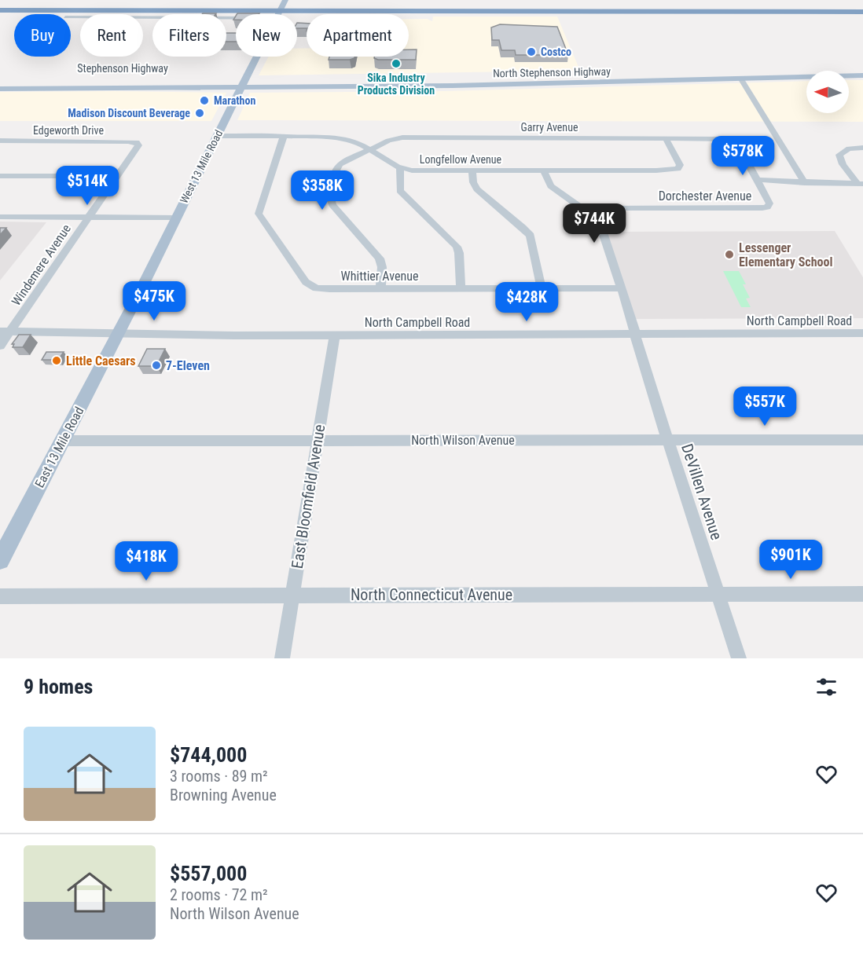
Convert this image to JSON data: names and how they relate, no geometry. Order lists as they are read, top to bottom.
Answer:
{
  "streets": {
    "main road": [
      "Stephenson Highway",
      "North Stephenson Highway",
      "West 13 Mile Road",
      "East 13 Mile Road"
    ],
    "street": [
      "Garry Avenue",
      "Edgeworth Drive",
      "Longfellow Avenue",
      "Dorchester Avenue",
      "Windemere Avenue",
      "Whittier Avenue",
      "North Campbell Road",
      "North Wilson Avenue",
      "DeVillen Avenue",
      "East Bloomfield Avenue",
      "North Connecticut Avenue"
    ]
  },
  "crossings": [
    ["Stephenson Highway", "North Stephenson Highway"],
    ["Stephenson Highway", "West 13 Mile Road"],
    ["North Stephenson Highway", "West 13 Mile Road"],
    ["Garry Avenue", "Longfellow Avenue"],
    ["Garry Avenue", "Dorchester Avenue"],
    ["Garry Avenue", "Whittier Avenue"],
    ["Edgeworth Drive", "Windemere Avenue"],
    ["Longfellow Avenue", "West 13 Mile Road"],
    ["Longfellow Avenue", "Whittier Avenue"],
    ["Longfellow Avenue", "DeVillen Avenue"],
    ["West 13 Mile Road", "North Campbell Road"],
    ["West 13 Mile Road", "East 13 Mile Road"],
    ["Dorchester Avenue", "DeVillen Avenue"],
    ["Windemere Avenue", "North Campbell Road"],
    ["Whittier Avenue", "DeVillen Avenue"],
    ["North Campbell Road", "East 13 Mile Road"],
    ["North Campbell Road", "DeVillen Avenue"],
    ["North Campbell Road", "East Bloomfield Avenue"],
    ["North Wilson Avenue", "East 13 Mile Road"],
    ["North Wilson Avenue", "DeVillen Avenue"],
    ["North Wilson Avenue", "East Bloomfield Avenue"],
    ["DeVillen Avenue", "North Connecticut Avenue"],
    ["East Bloomfield Avenue", "North Connecticut Avenue"]
  ],
  "places": [
    "Costco",
    "Sika Industry Products Division",
    "Marathon",
    "Madison Discount Beverage",
    "Lessenger Elementary School",
    "Little Caesars",
    "7-Eleven"
  ],
  "north": "left",
  "page": {
    "chip": [
      "Buy",
      "Rent",
      "Filters",
      "New",
      "Apartment"
    ],
    "price": [
      "$578K",
      "$514K",
      "$358K",
      "$744K",
      "$475K",
      "$428K",
      "$557K",
      "$901K",
      "$418K"
    ],
    "heading": "9 homes",
    "list": [
      {
        "name": "$744,000",
        "note": "3 rooms · 89 m² · Browning Avenue"
      },
      {
        "name": "$557,000",
        "note": "2 rooms · 72 m² · North Wilson Avenue"
      }
    ]
  }
}
